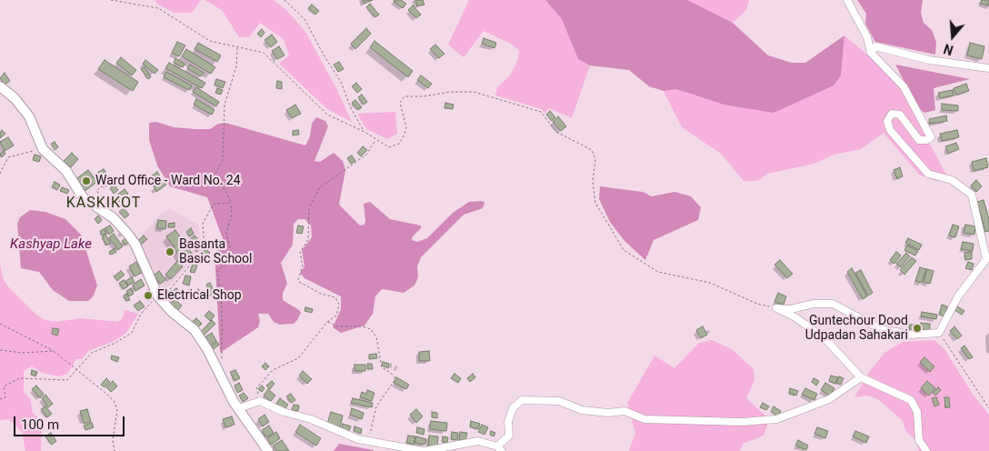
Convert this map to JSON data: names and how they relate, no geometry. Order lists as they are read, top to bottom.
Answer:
{
  "districts": ["KASKIKOT"],
  "water": ["Kashyap Lake"],
  "places": [
    "Ward Office - Ward No. 24",
    "Basanta Basic School",
    "Electrical Shop",
    "Guntechour Dood Udpadan Sahakari"
  ],
  "scale_bar": "100 m",
  "north": "bottom"
}
